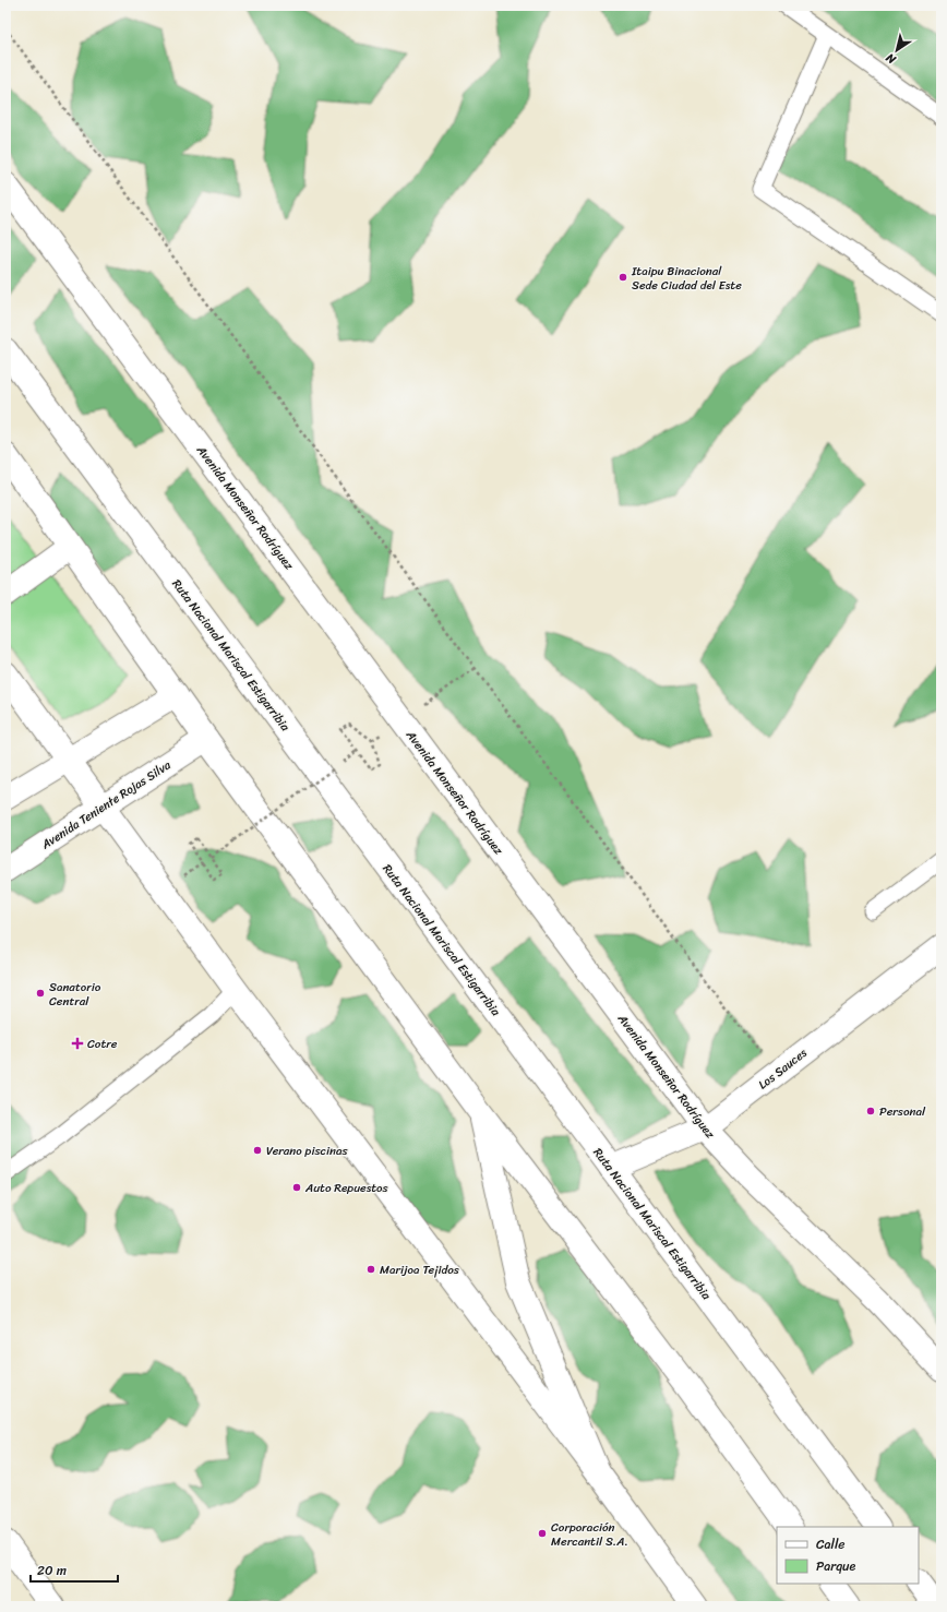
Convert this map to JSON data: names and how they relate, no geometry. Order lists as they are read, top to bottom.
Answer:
{
  "streets": {
    "main road": [
      "Avenida Monseñor Rodríguez",
      "Ruta Nacional Mariscal Estigarribia",
      "Avenida Teniente Rojas Silva",
      "Los Sauces"
    ]
  },
  "crossings": [
    ["Avenida Monseñor Rodríguez", "Los Sauces"],
    ["Ruta Nacional Mariscal Estigarribia", "Los Sauces"]
  ],
  "places": {
    "other": [
      "Itaipu Binacional Sede Ciudad del Este",
      "Sanatorio Central",
      "Personal",
      "Verano piscinas",
      "Auto Repuestos",
      "Marijoa Tejidos",
      "Corporación Mercantil S.A."
    ],
    "health": ["Cotre"]
  },
  "legend": ["Calle", "Parque"],
  "scale_bar": "20 m",
  "north": "bottom left"
}
